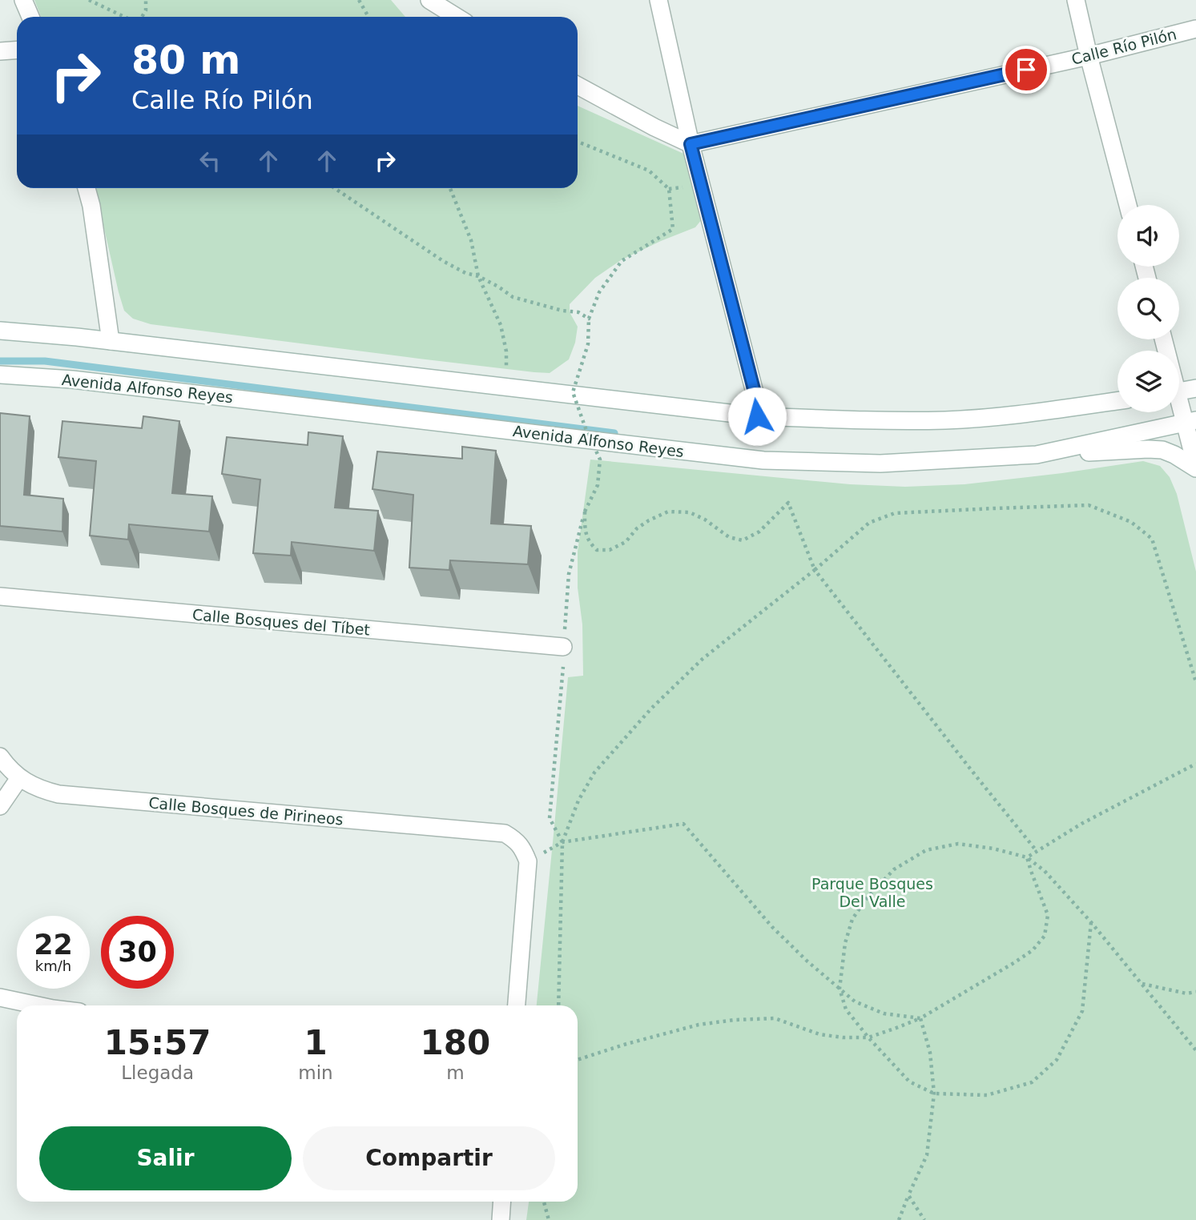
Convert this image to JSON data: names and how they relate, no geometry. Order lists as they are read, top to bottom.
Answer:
{
  "streets": {
    "street": [
      "Calle Río Pilón",
      "Avenida Alfonso Reyes",
      "Calle Bosques del Tíbet",
      "Calle Bosques de Pirineos"
    ]
  },
  "parks": ["Parque Bosques Del Valle"],
  "page": {
    "turn": ["80 m", "Calle Río Pilón"],
    "speed": "22 km/h",
    "limit": "30",
    "eta": [
      "15:57",
      "Llegada",
      "1",
      "min",
      "180",
      "m"
    ],
    "buttons": ["Salir", "Compartir"]
  }
}
